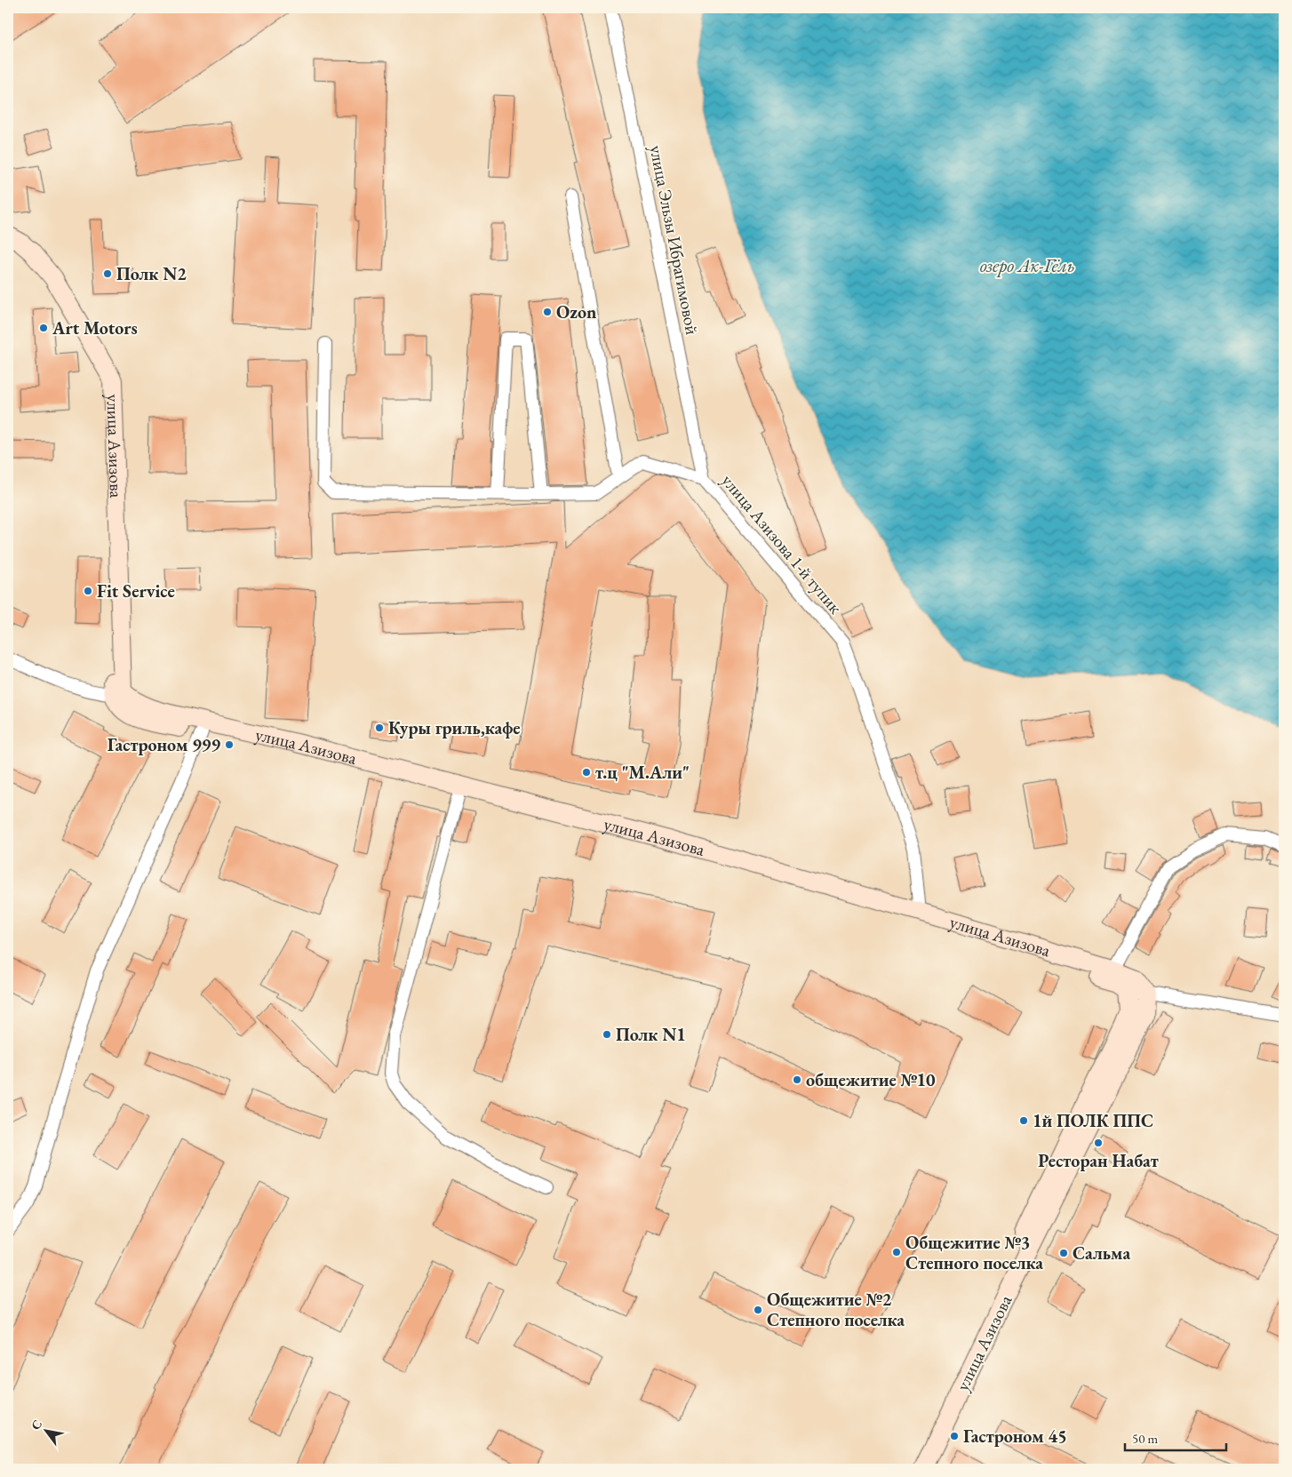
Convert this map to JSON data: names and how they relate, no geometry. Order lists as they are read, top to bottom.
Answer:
{
  "streets": {
    "main road": ["улица Азизова"],
    "street": ["улица Эльзы Ибрагимовой", "улица Азизова 1-й тупик"]
  },
  "crossings": [
    ["улица Эльзы Ибрагимовой", "улица Азизова 1-й тупик"],
    ["улица Азизова", "улица Азизова 1-й тупик"]
  ],
  "water": ["озеро Ак-Гёль"],
  "places": [
    "Полк N2",
    "Ozon",
    "Art Motors",
    "Fit Service",
    "Куры гриль,кафе",
    "Гастроном 999",
    "т.ц \"М.Али\"",
    "Полк N1",
    "общежитие №10",
    "1й ПОЛК ППС",
    "Ресторан Набат",
    "Общежитие №3 Степного поселка",
    "Сальма",
    "Общежитие №2 Степного поселка",
    "Гастроном 45"
  ],
  "scale_bar": "50 m",
  "north": "top left"
}
